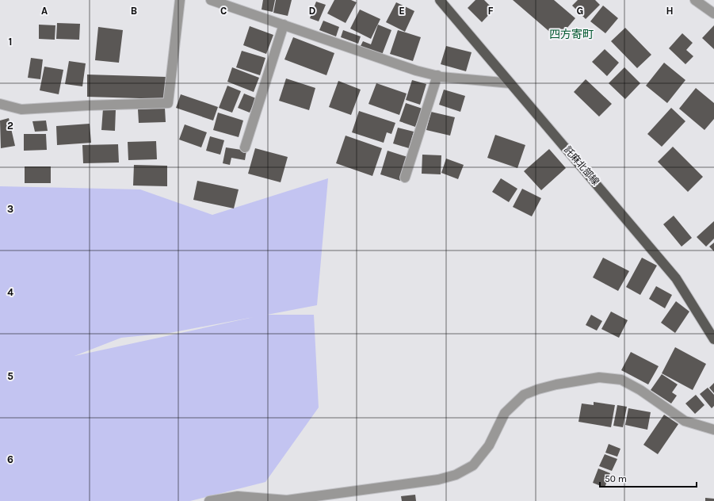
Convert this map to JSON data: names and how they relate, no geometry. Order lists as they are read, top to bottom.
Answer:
{
  "streets": {
    "main road": ["託麻北部線"]
  },
  "districts": ["四方寄町"],
  "scale_bar": "50 m",
  "grid": {
    "columns": [
      "A",
      "B",
      "C",
      "D",
      "E",
      "F",
      "G",
      "H"
    ],
    "rows": [
      "1",
      "2",
      "3",
      "4",
      "5",
      "6"
    ]
  }
}
